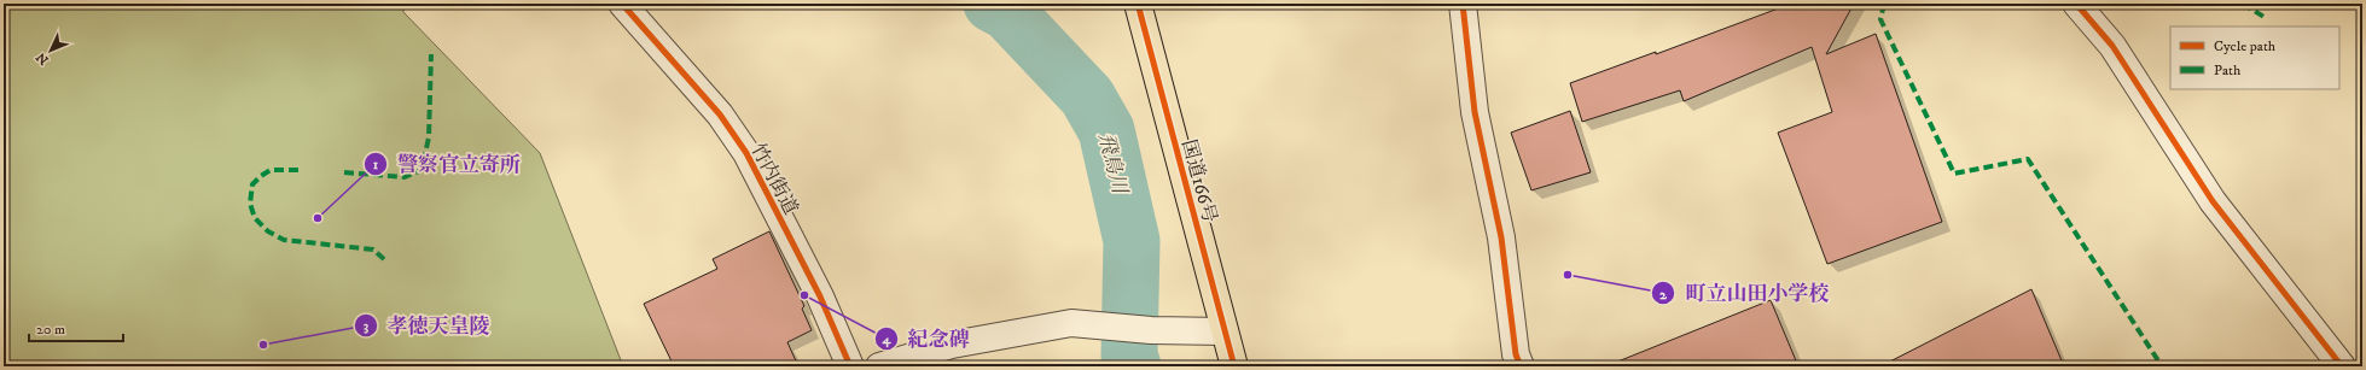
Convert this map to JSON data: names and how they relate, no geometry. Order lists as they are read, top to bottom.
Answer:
{
  "streets": {
    "highway": ["国道166号"],
    "street": ["竹内街道"]
  },
  "water": ["飛鳥川"],
  "places": [
    "警察官立寄所",
    "町立山田小学校",
    "紀念碑",
    "孝徳天皇陵"
  ],
  "legend": ["Cycle path", "Path"],
  "scale_bar": "20 m",
  "north": "bottom left"
}
